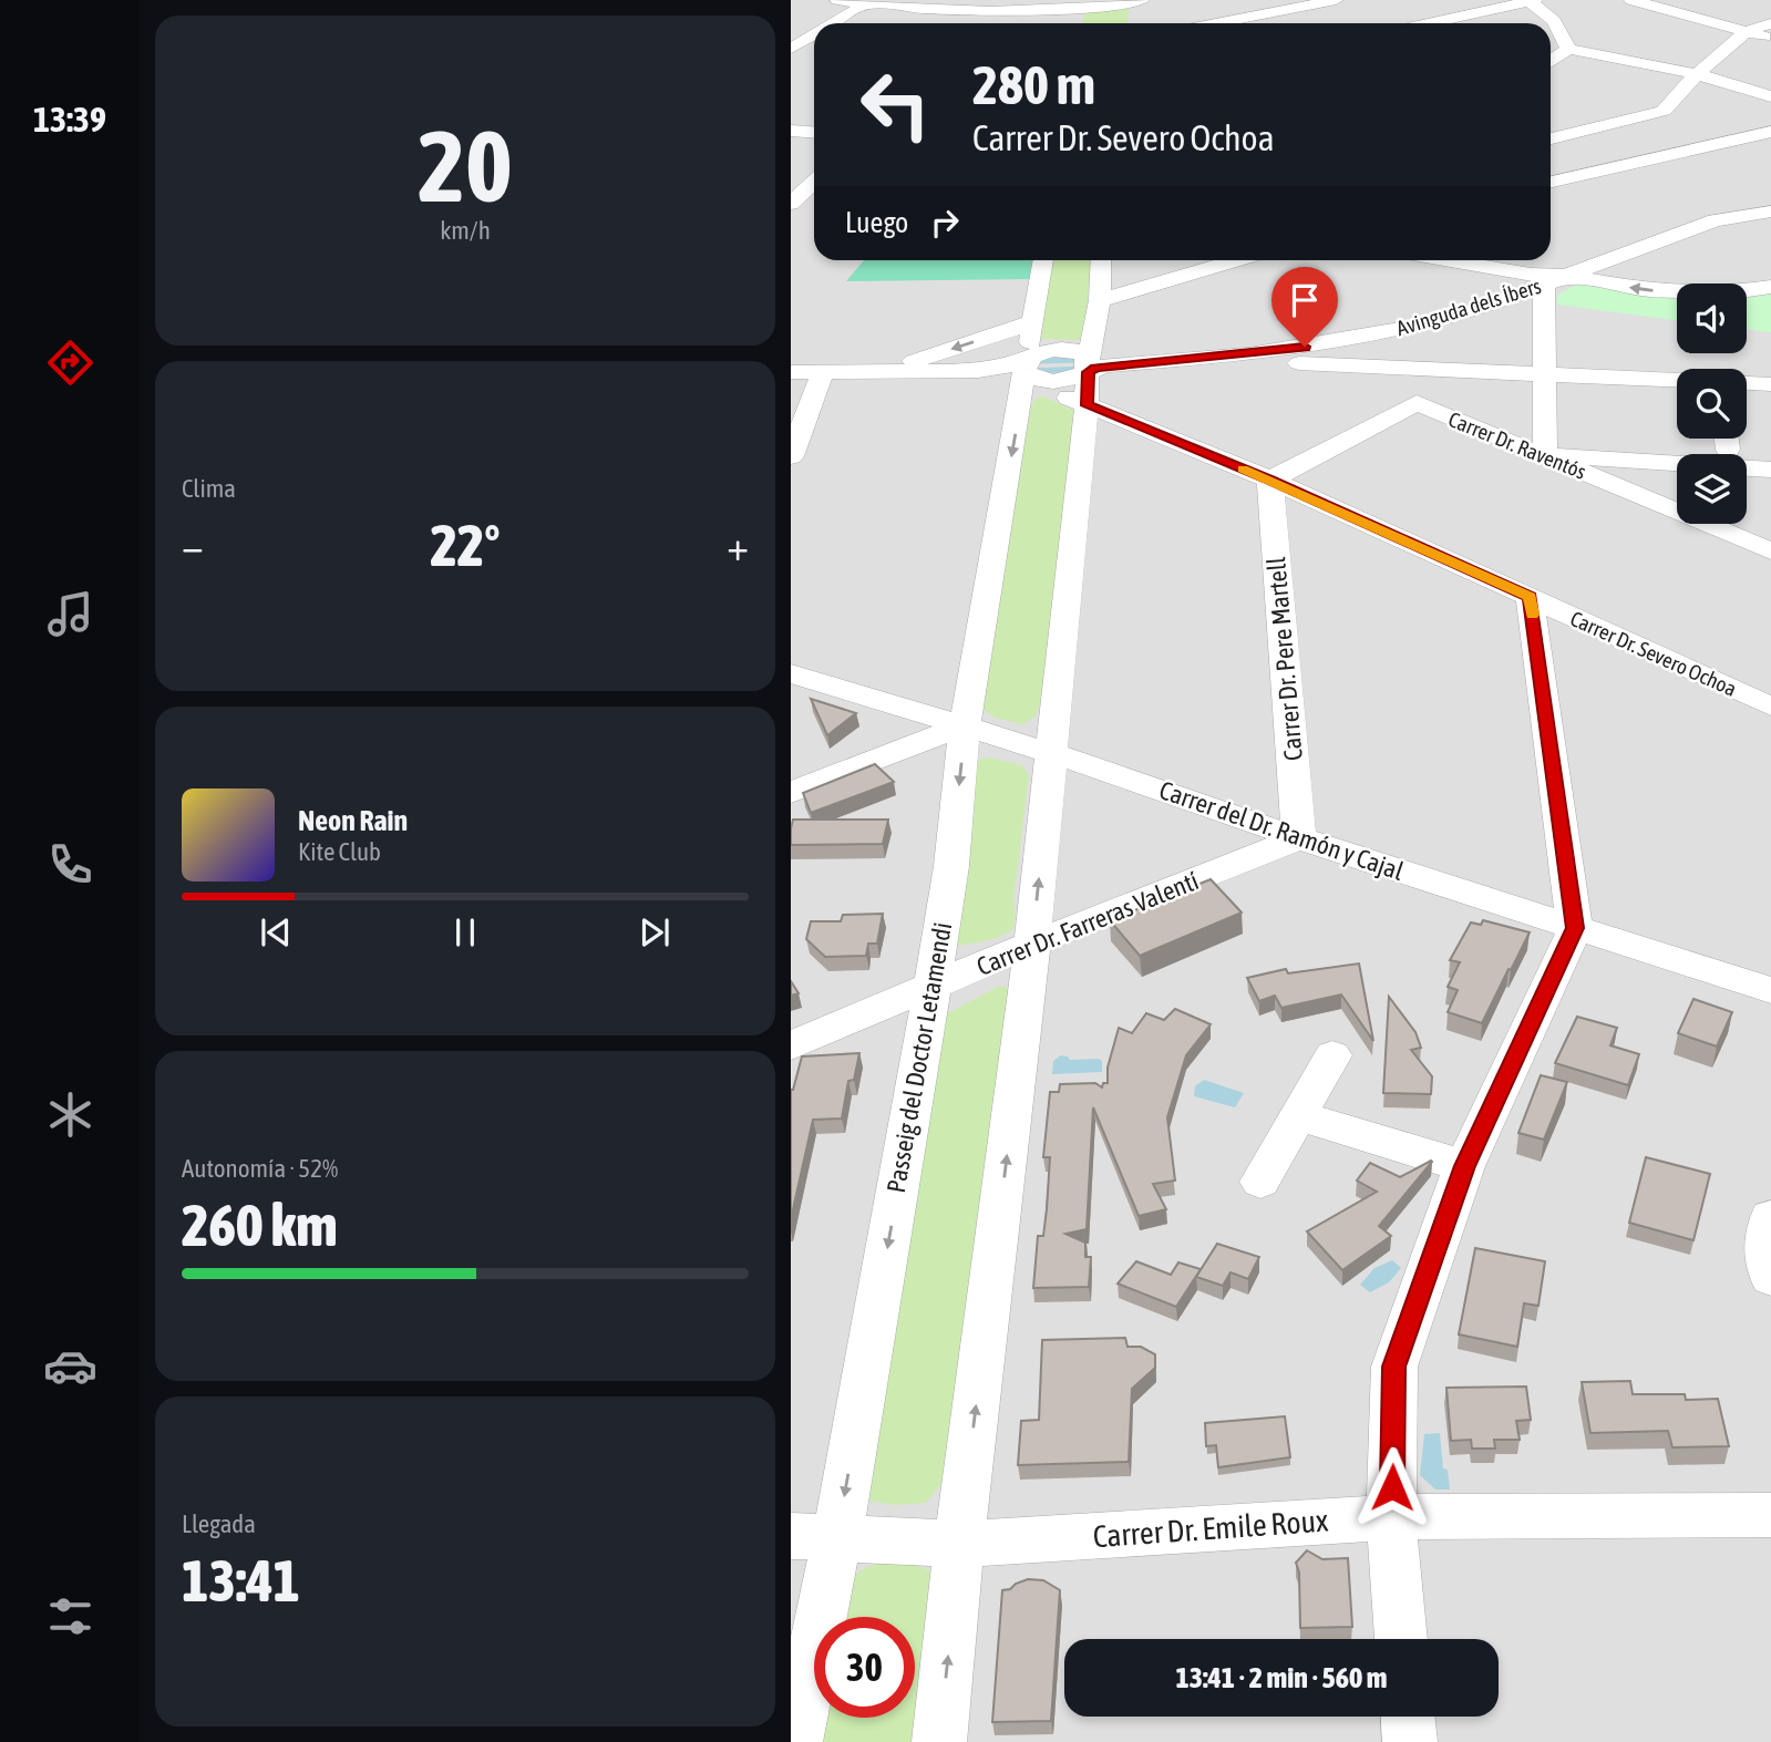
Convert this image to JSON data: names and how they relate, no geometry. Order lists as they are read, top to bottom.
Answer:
{
  "streets": {
    "street": [
      "Avinguda dels Íbers",
      "Carrer Dr. Raventós",
      "Carrer Dr. Severo Ochoa",
      "Carrer Dr. Pere Martell",
      "Carrer del Dr. Ramón y Cajal",
      "Carrer Dr. Farreras Valentí",
      "Passeig del Doctor Letamendi",
      "Carrer Dr. Emile Roux"
    ]
  },
  "crossings": [
    ["Avinguda dels Íbers", "Carrer Dr. Severo Ochoa"],
    ["Avinguda dels Íbers", "Passeig del Doctor Letamendi"],
    ["Carrer Dr. Raventós", "Carrer Dr. Severo Ochoa"],
    ["Carrer Dr. Raventós", "Carrer Dr. Pere Martell"],
    ["Carrer Dr. Severo Ochoa", "Carrer Dr. Pere Martell"],
    ["Carrer Dr. Severo Ochoa", "Passeig del Doctor Letamendi"],
    ["Carrer Dr. Pere Martell", "Carrer del Dr. Ramón y Cajal"],
    ["Carrer Dr. Pere Martell", "Carrer Dr. Farreras Valentí"],
    ["Carrer del Dr. Ramón y Cajal", "Carrer Dr. Farreras Valentí"],
    ["Carrer del Dr. Ramón y Cajal", "Passeig del Doctor Letamendi"],
    ["Carrer Dr. Farreras Valentí", "Passeig del Doctor Letamendi"],
    ["Passeig del Doctor Letamendi", "Carrer Dr. Emile Roux"]
  ],
  "page": {
    "tabs": "13:39",
    "tile": [
      ["20", "km/h"],
      "Clima",
      ["Autonomía · 52%", "260 km"],
      ["Llegada", "13:41"]
    ],
    "turn": ["280 m", "Carrer Dr. Severo Ochoa"],
    "then": "Luego",
    "heat": ["−", "22°", "+"],
    "song": ["Neon Rain", "Kite Club"],
    "limit": "30",
    "trip": "13:41 · 2 min · 560 m"
  }
}
